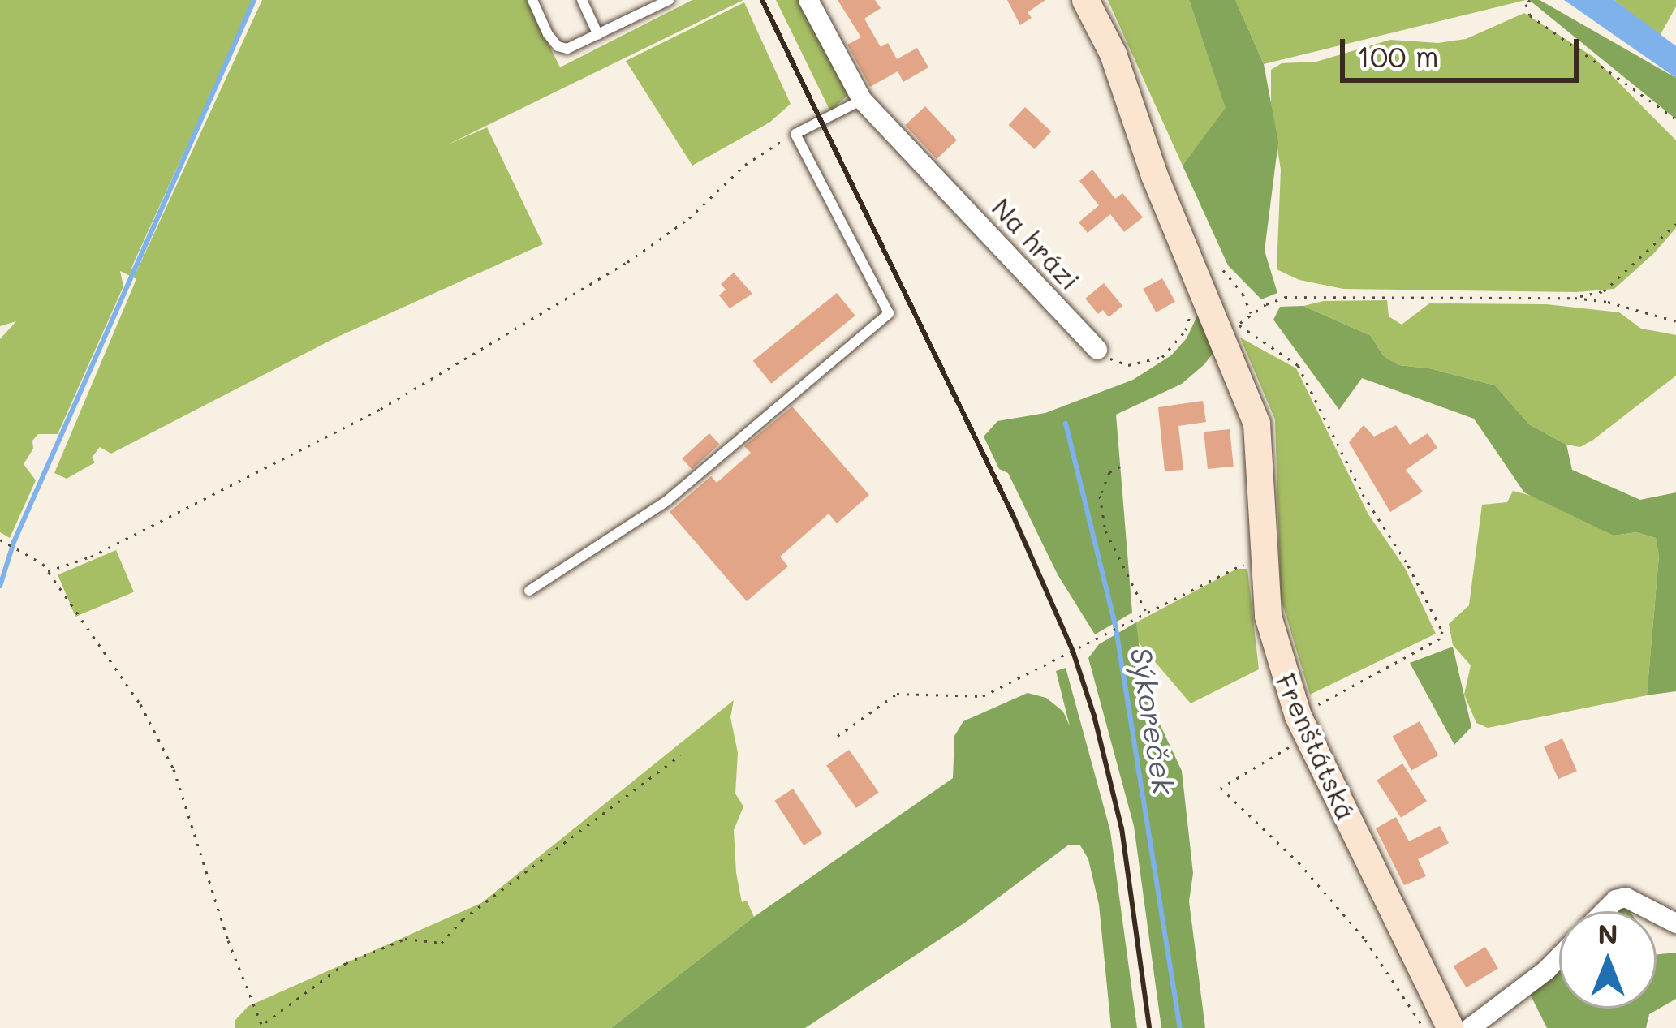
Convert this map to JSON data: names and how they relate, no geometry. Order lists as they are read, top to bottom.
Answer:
{
  "streets": {
    "main road": ["Frenštátská"],
    "street": ["Na hrázi"]
  },
  "water": ["Sýkoreček"],
  "scale_bar": "100 m",
  "north": "top"
}
